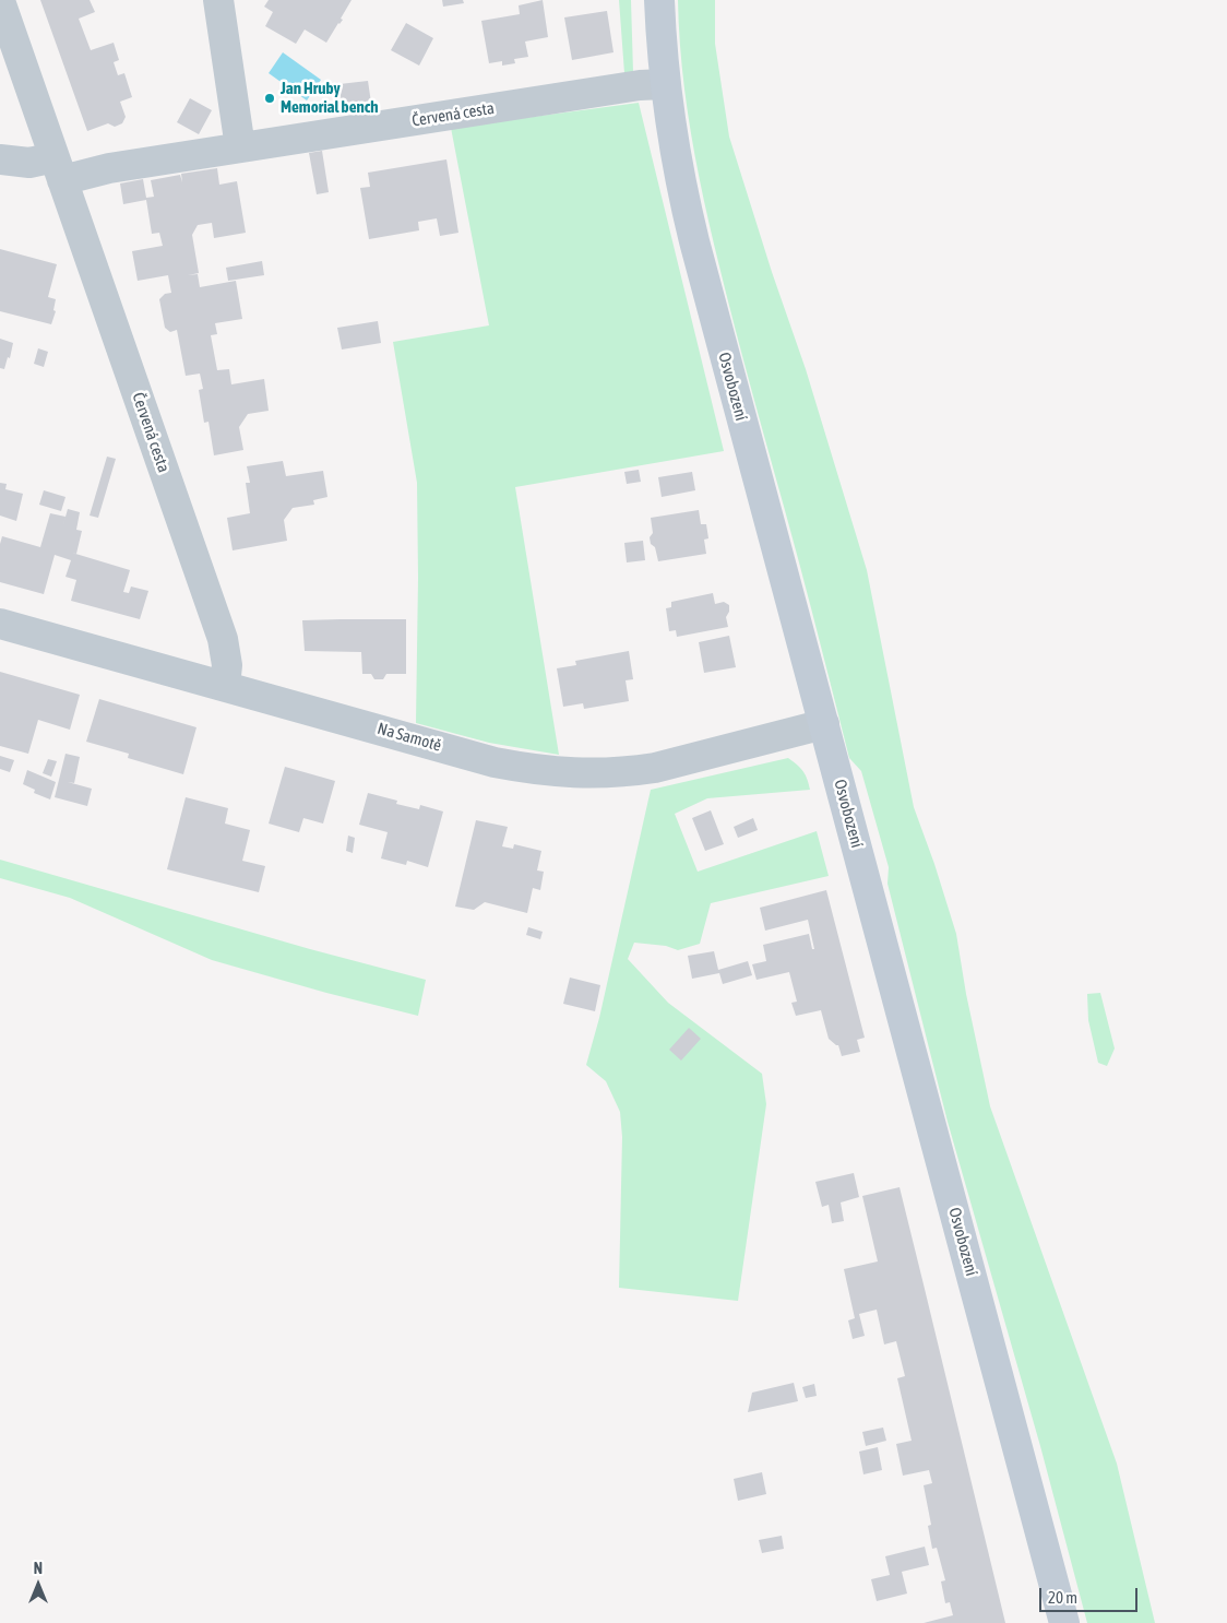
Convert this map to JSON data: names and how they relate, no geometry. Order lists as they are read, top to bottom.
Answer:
{
  "streets": {
    "main road": ["Osvobození"],
    "street": ["Červená cesta", "Na Samotě"]
  },
  "crossings": [
    ["Červená cesta", "Osvobození"],
    ["Červená cesta", "Na Samotě"],
    ["Osvobození", "Na Samotě"]
  ],
  "places": ["Jan Hruby Memorial bench"],
  "scale_bar": "20 m",
  "north": "top"
}
